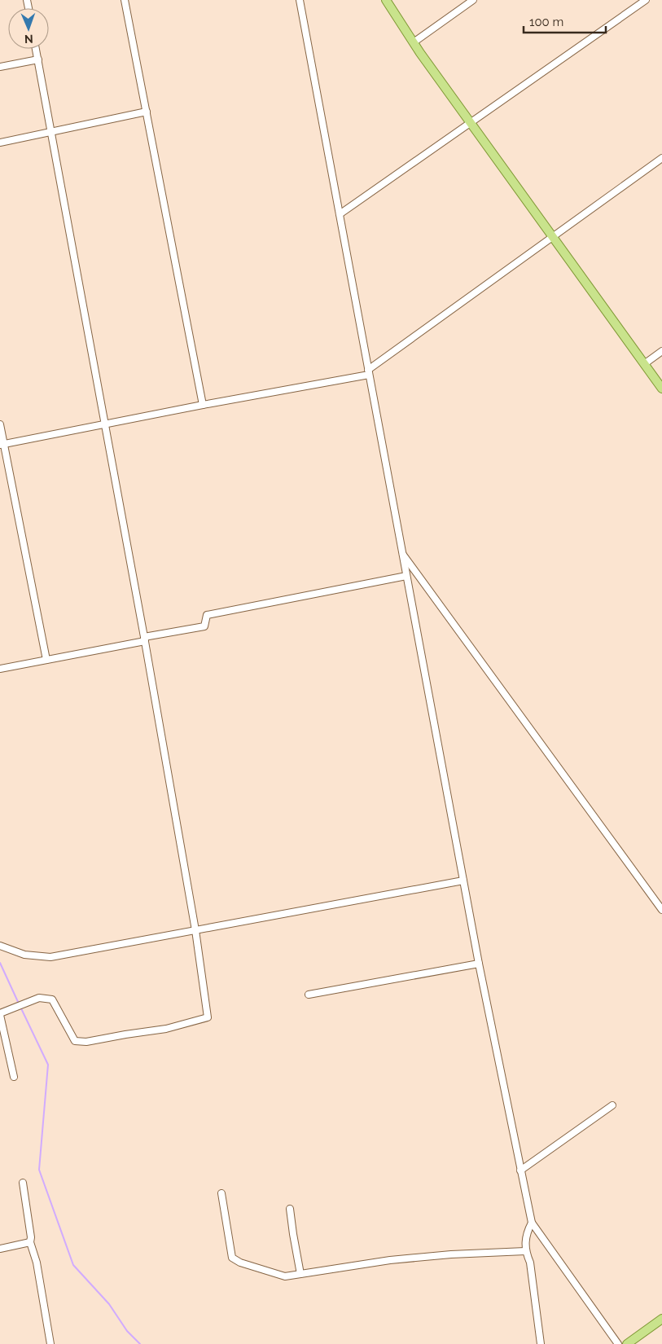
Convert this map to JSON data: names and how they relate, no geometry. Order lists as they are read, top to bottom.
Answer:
{
  "scale_bar": "100 m",
  "north": "bottom"
}
